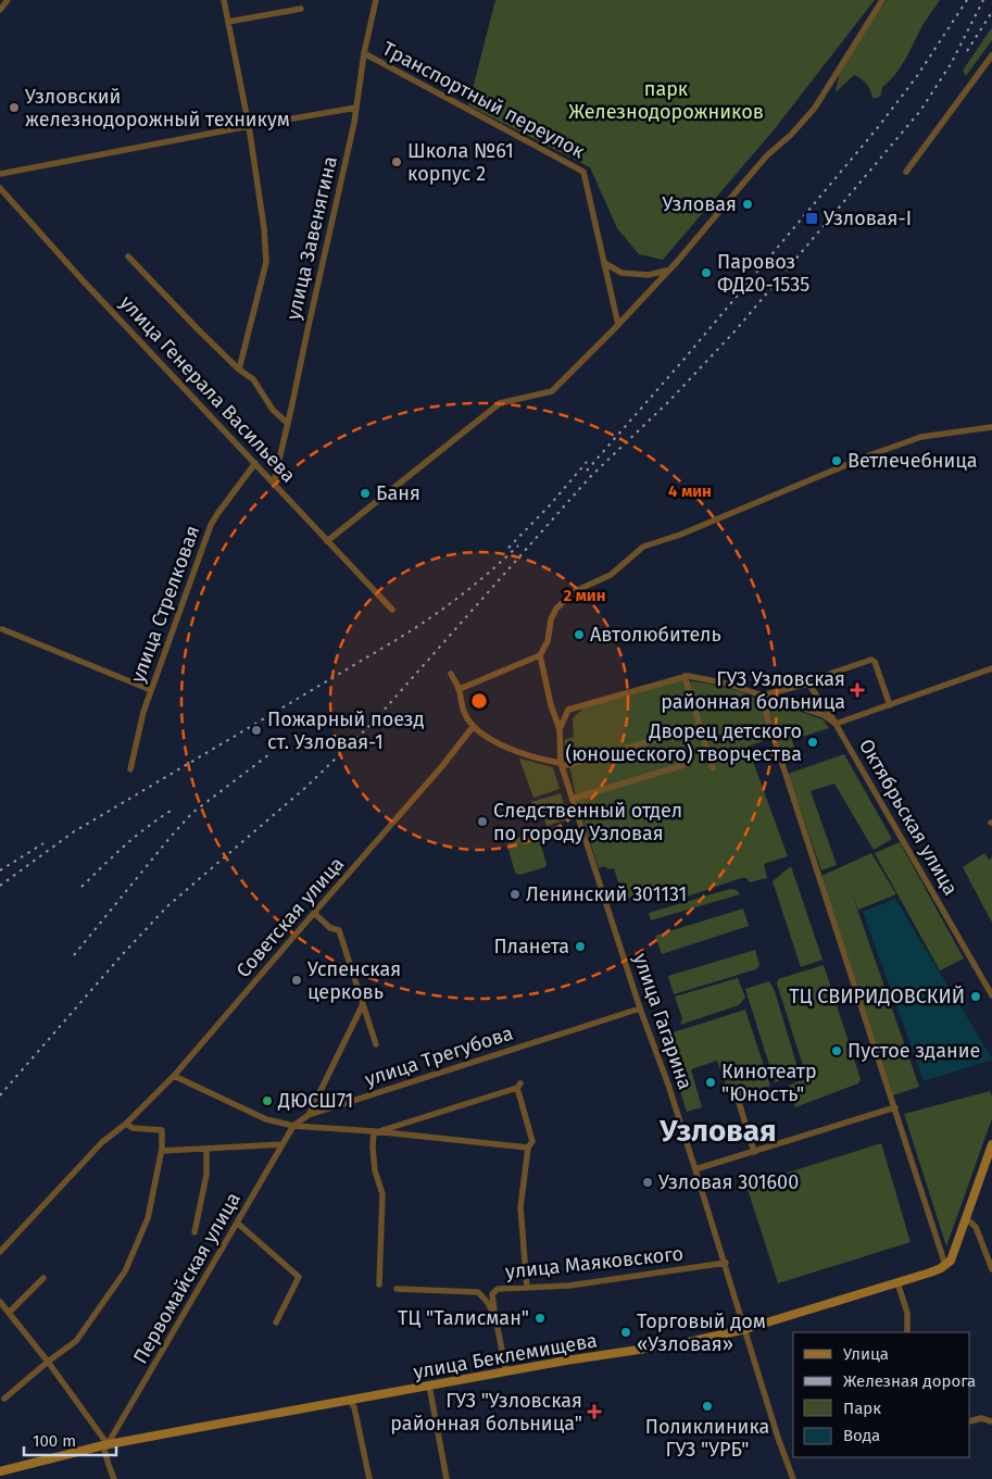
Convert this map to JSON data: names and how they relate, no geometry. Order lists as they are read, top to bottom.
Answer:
{
  "streets": {
    "main road": ["улица Беклемищева"],
    "street": [
      "Транспортный переулок",
      "улица Завенягина",
      "улица Генерала Васильева",
      "улица Стрелковая",
      "Октябрьская улица",
      "Советская улица",
      "улица Гагарина",
      "улица Трегубова",
      "улица Маяковского",
      "Первомайская улица"
    ]
  },
  "crossings": [
    ["Транспортный переулок", "улица Завенягина"],
    ["улица Завенягина", "улица Генерала Васильева"],
    ["улица Генерала Васильева", "улица Стрелковая"],
    ["улица Гагарина", "улица Трегубова"],
    ["улица Гагарина", "улица Маяковского"],
    ["улица Гагарина", "улица Беклемищева"],
    ["улица Трегубова", "Первомайская улица"],
    ["улица Маяковского", "улица Беклемищева"],
    ["Первомайская улица", "улица Беклемищева"]
  ],
  "districts": ["Узловая"],
  "parks": ["парк Железнодорожников"],
  "places": {
    "other": [
      "Узловский железнодорожный техникум",
      "Школа №61 корпус 2",
      "Узловая",
      "Паровоз ФД20-1535",
      "Ветлечебница",
      "Баня",
      "Автолюбитель",
      "Пожарный поезд ст. Узловая-1",
      "Дворец детского (юношеского) творчества",
      "Следственный отдел по городу Узловая",
      "Ленинский 301131",
      "Планета",
      "Успенская церковь",
      "ТЦ СВИРИДОВСКИЙ",
      "Пустое здание",
      "Кинотеатр \"Юность\"",
      "ДЮСШ71",
      "Узловая 301600",
      "ТЦ \"Талисман\"",
      "Торговый дом «Узловая»",
      "Поликлиника ГУЗ \"УРБ\""
    ],
    "transit": ["Узловая-I"],
    "health": ["ГУЗ Узловская районная больница", "ГУЗ \"Узловская районная больница\""]
  },
  "legend": [
    "Улица",
    "Железная дорога",
    "Парк",
    "Вода"
  ],
  "scale_bar": "100 m",
  "rings": ["4 мин", "2 мин"]
}
